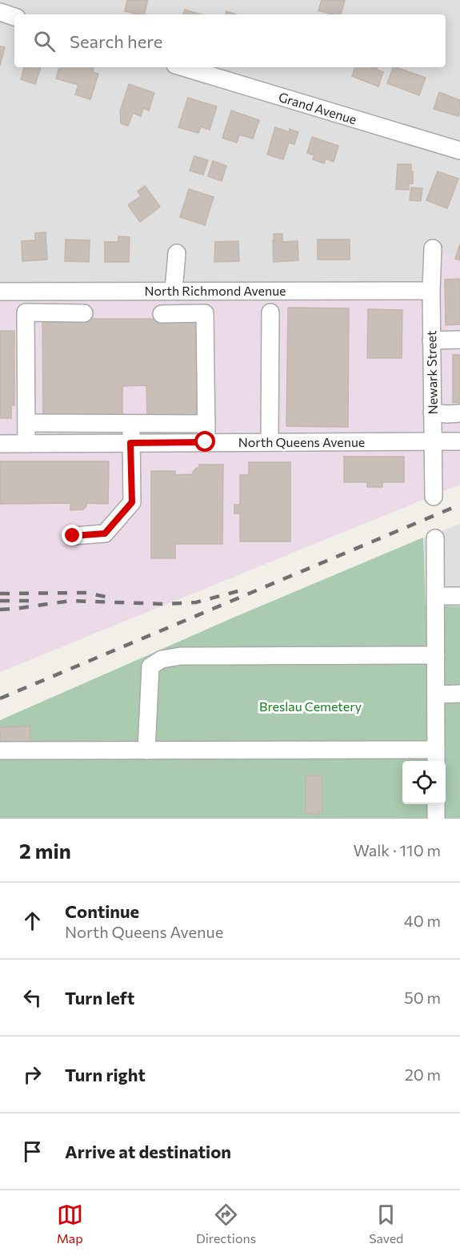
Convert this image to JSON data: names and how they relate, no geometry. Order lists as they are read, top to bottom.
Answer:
{
  "streets": {
    "street": [
      "Grand Avenue",
      "North Richmond Avenue",
      "Newark Street",
      "North Queens Avenue"
    ]
  },
  "crossings": [
    ["North Richmond Avenue", "Newark Street"],
    ["Newark Street", "North Queens Avenue"]
  ],
  "parks": ["Breslau Cemetery"],
  "page": {
    "search": "Search here",
    "heading": ["2 min", "Walk · 110 m"],
    "list": [
      ["Continue", "North Queens Avenue", "40 m"],
      ["Turn left", "50 m"],
      ["Turn right", "20 m"],
      "Arrive at destination"
    ],
    "nav": ["Map", "Directions", "Saved"]
  }
}
